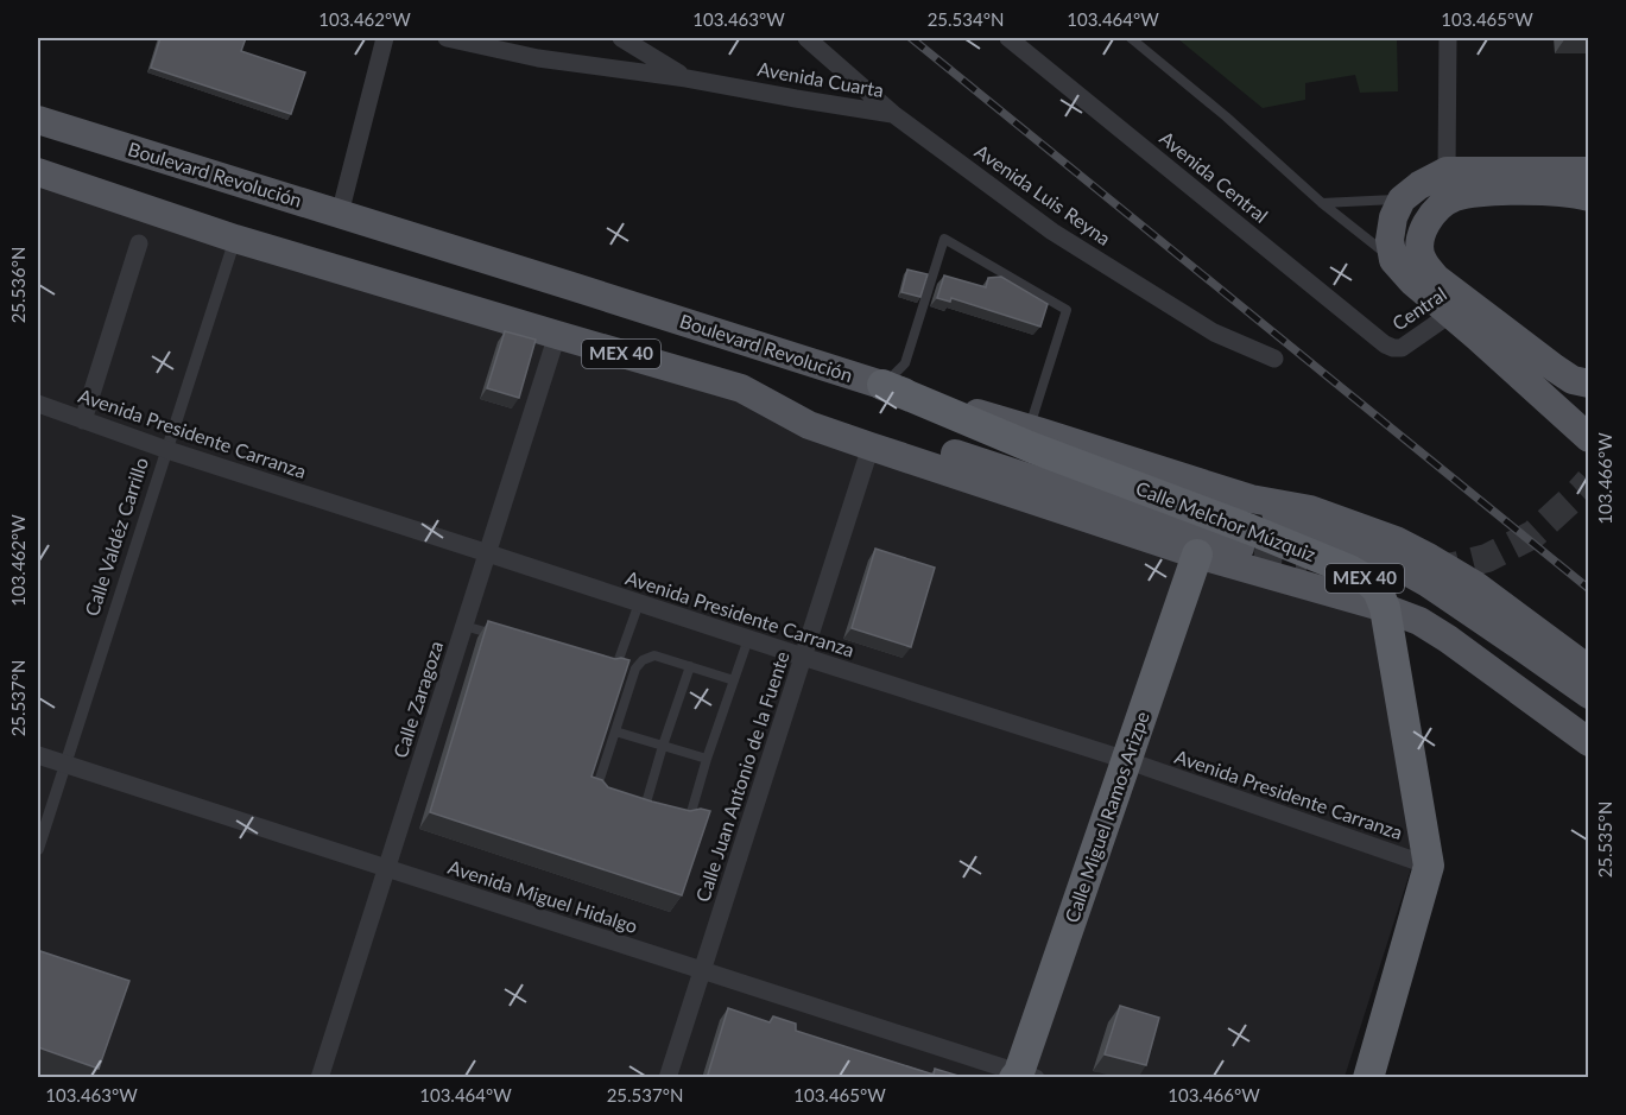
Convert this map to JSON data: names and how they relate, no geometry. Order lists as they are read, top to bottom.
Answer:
{
  "streets": {
    "highway": ["MEX 40", "Calle Melchor Múzquiz", "Calle Miguel Ramos Arizpe"],
    "main road": ["Boulevard Revolución"],
    "street": [
      "Avenida Cuarta",
      "Avenida Central",
      "Avenida Luis Reyna",
      "Central",
      "Avenida Presidente Carranza",
      "Calle Valdéz Carrillo",
      "Calle Zaragoza",
      "Calle Juan Antonio de la Fuente",
      "Avenida Miguel Hidalgo"
    ]
  },
  "crossings": [
    ["Avenida Cuarta", "Avenida Luis Reyna"],
    ["Boulevard Revolución", "Calle Melchor Múzquiz"],
    ["Avenida Central", "Central"],
    ["MEX 40", "Calle Melchor Múzquiz"],
    ["MEX 40", "Calle Valdéz Carrillo"],
    ["MEX 40", "Calle Zaragoza"],
    ["MEX 40", "Calle Juan Antonio de la Fuente"],
    ["MEX 40", "Calle Miguel Ramos Arizpe"],
    ["Avenida Presidente Carranza", "Calle Melchor Múzquiz"],
    ["Avenida Presidente Carranza", "Calle Valdéz Carrillo"],
    ["Avenida Presidente Carranza", "Calle Zaragoza"],
    ["Avenida Presidente Carranza", "Calle Juan Antonio de la Fuente"],
    ["Avenida Presidente Carranza", "Calle Miguel Ramos Arizpe"],
    ["Calle Valdéz Carrillo", "Avenida Miguel Hidalgo"],
    ["Calle Zaragoza", "Avenida Miguel Hidalgo"],
    ["Calle Juan Antonio de la Fuente", "Avenida Miguel Hidalgo"],
    ["Calle Miguel Ramos Arizpe", "Avenida Miguel Hidalgo"]
  ],
  "coordinates": [
    "103.462°W",
    "103.463°W",
    "25.534°N",
    "103.464°W",
    "103.465°W",
    "25.536°N",
    "103.466°W",
    "25.537°N",
    "25.535°N"
  ]
}
